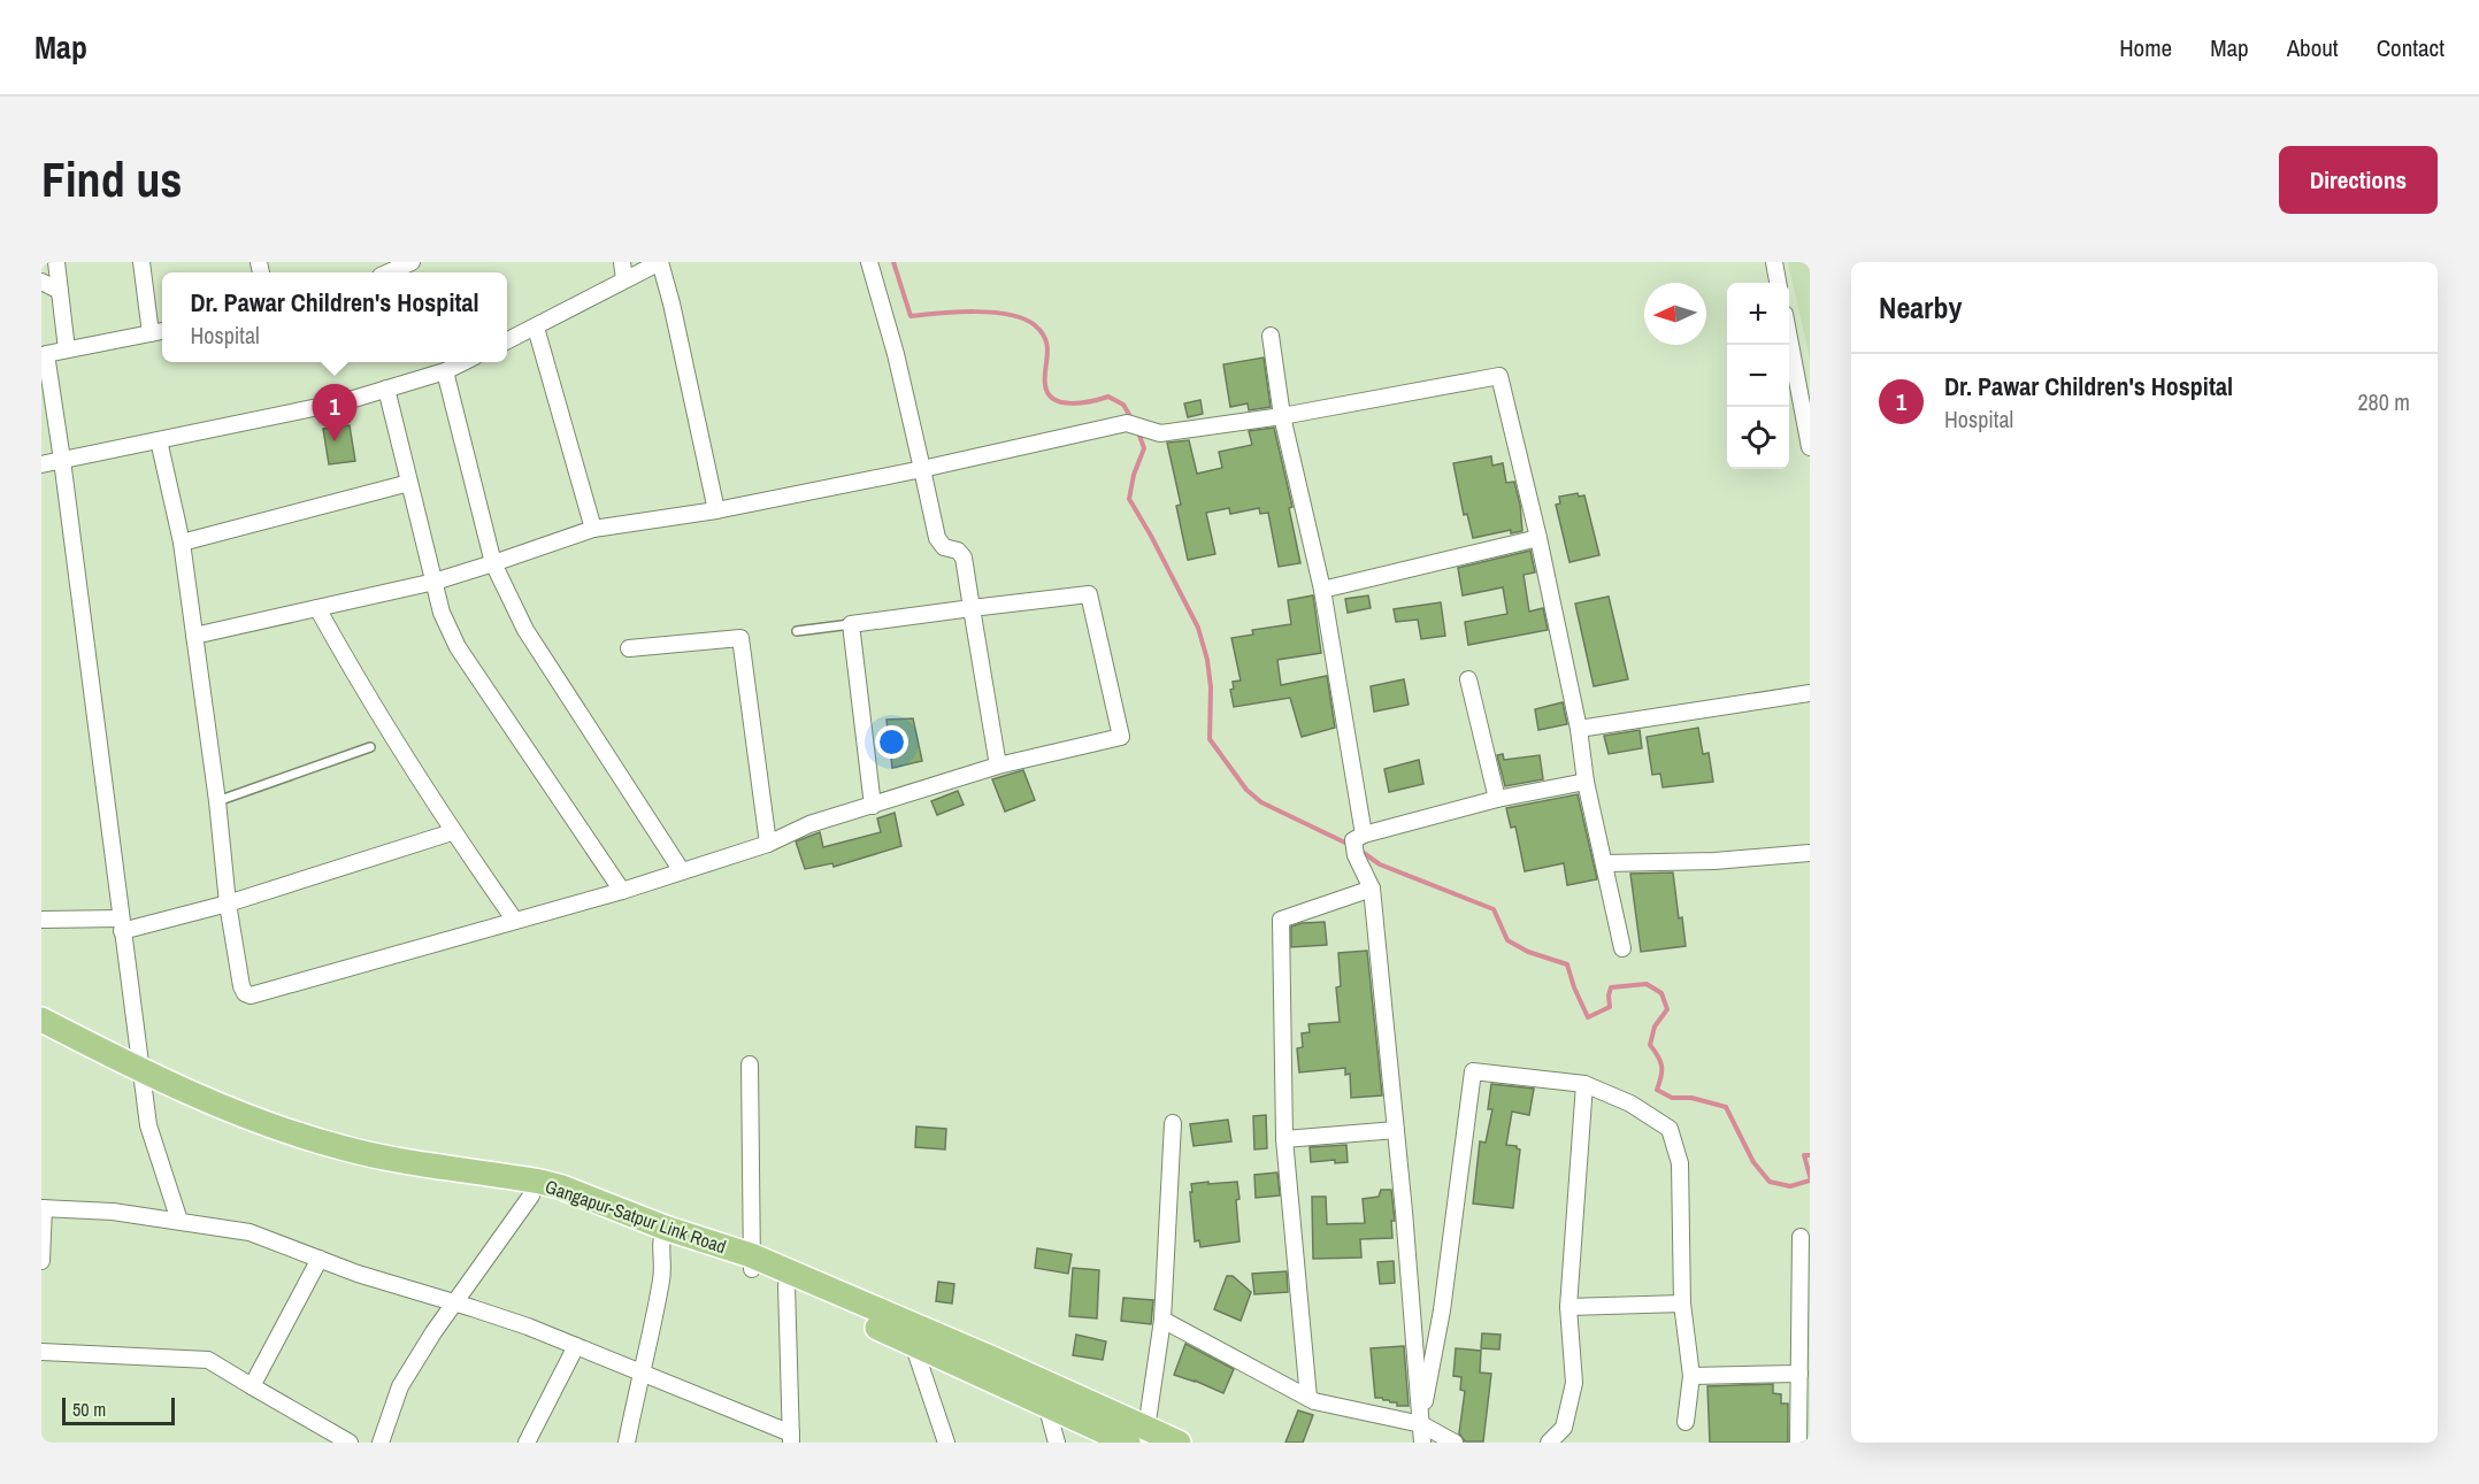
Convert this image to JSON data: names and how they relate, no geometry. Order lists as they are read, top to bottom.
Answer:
{
  "streets": {
    "main road": ["Gangapur-Satpur Link Road"]
  },
  "scale_bar": "50 m",
  "north": "left",
  "page": {
    "header": "Map",
    "nav": [
      "Home",
      "Map",
      "About",
      "Contact"
    ],
    "buttons": "Directions",
    "title": "Find us",
    "heading": "Nearby",
    "popup": ["Dr. Pawar Children's Hospital", "Hospital"],
    "map_buttons": ["+", "−"],
    "list": [
      {
        "mark": "1",
        "name": "Dr. Pawar Children's Hospital",
        "note": "Hospital",
        "value": "280 m"
      }
    ],
    "pins": "1",
    "scale": "50 m"
  }
}
